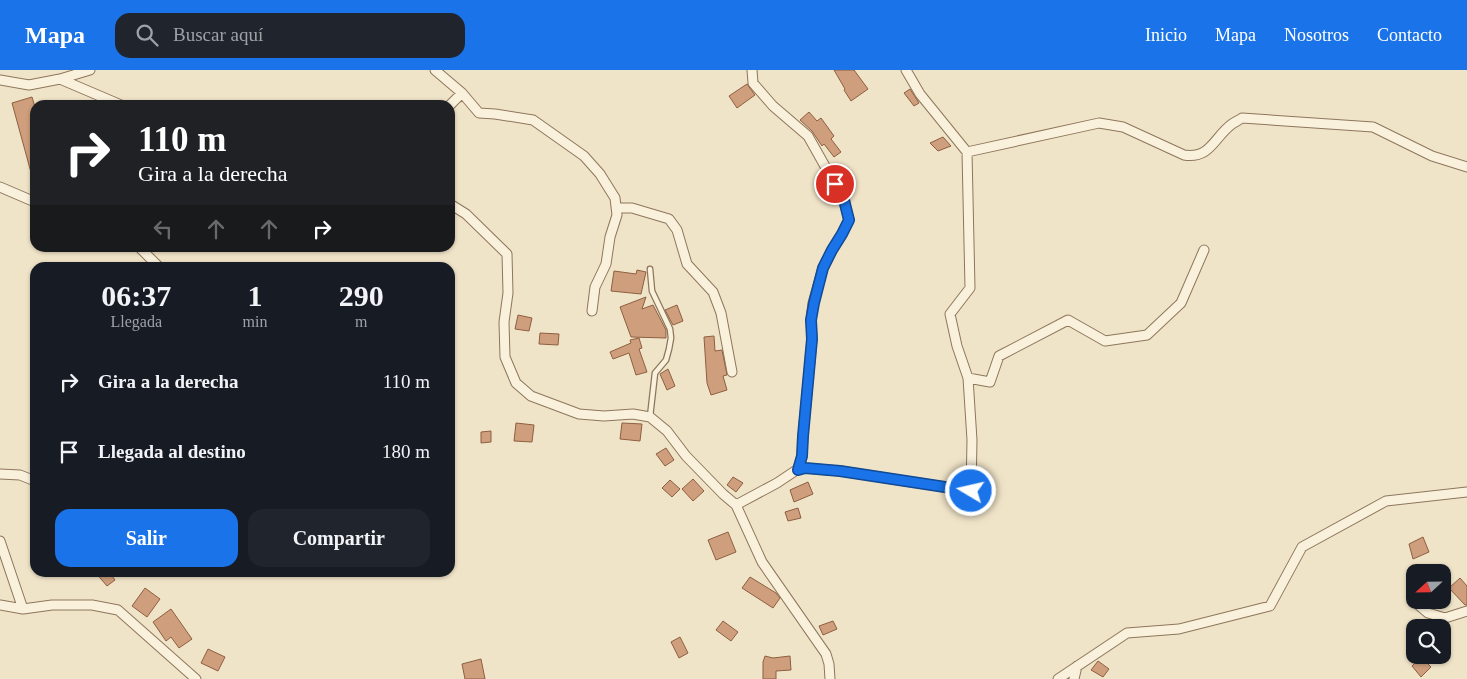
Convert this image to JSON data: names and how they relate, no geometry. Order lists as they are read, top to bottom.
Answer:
{
  "north": "left",
  "page": {
    "header": "Mapa",
    "search": "Buscar aquí",
    "nav": [
      "Inicio",
      "Mapa",
      "Nosotros",
      "Contacto"
    ],
    "turn": ["110 m", "Gira a la derecha"],
    "eta": [
      "06:37",
      "Llegada",
      "1",
      "min",
      "290",
      "m"
    ],
    "list": [
      {
        "name": "Gira a la derecha",
        "value": "110 m"
      },
      {
        "name": "Llegada al destino",
        "value": "180 m"
      }
    ],
    "buttons": ["Salir", "Compartir"]
  }
}
